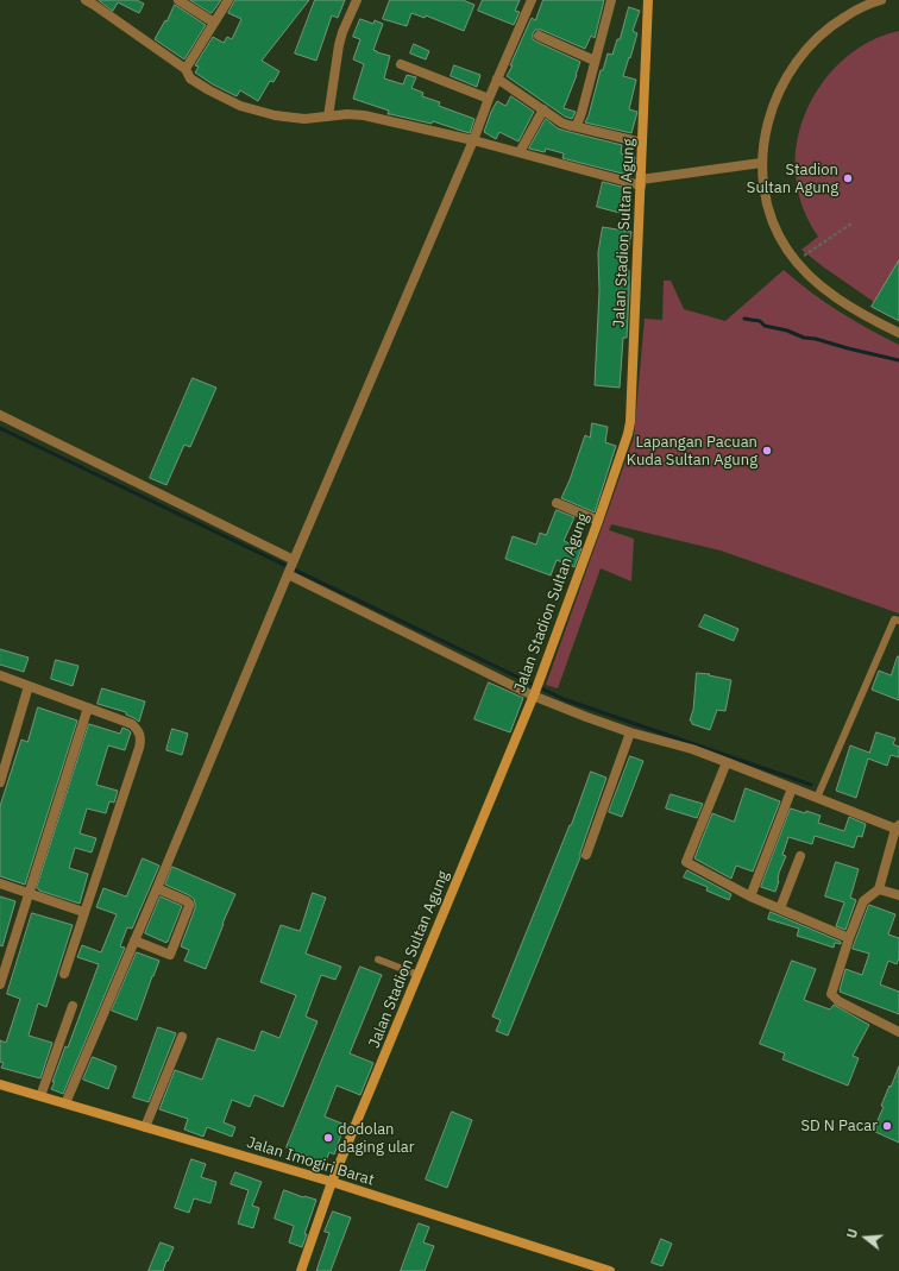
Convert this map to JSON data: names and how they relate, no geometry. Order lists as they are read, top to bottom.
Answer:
{
  "streets": {
    "main road": ["Jalan Stadion Sultan Agung", "Jalan Imogiri Barat"]
  },
  "crossings": [
    ["Jalan Stadion Sultan Agung", "Jalan Imogiri Barat"]
  ],
  "places": [
    "Stadion Sultan Agung",
    "Lapangan Pacuan Kuda Sultan Agung",
    "SD N Pacar",
    "dodolan daging ular"
  ],
  "north": "left"
}
